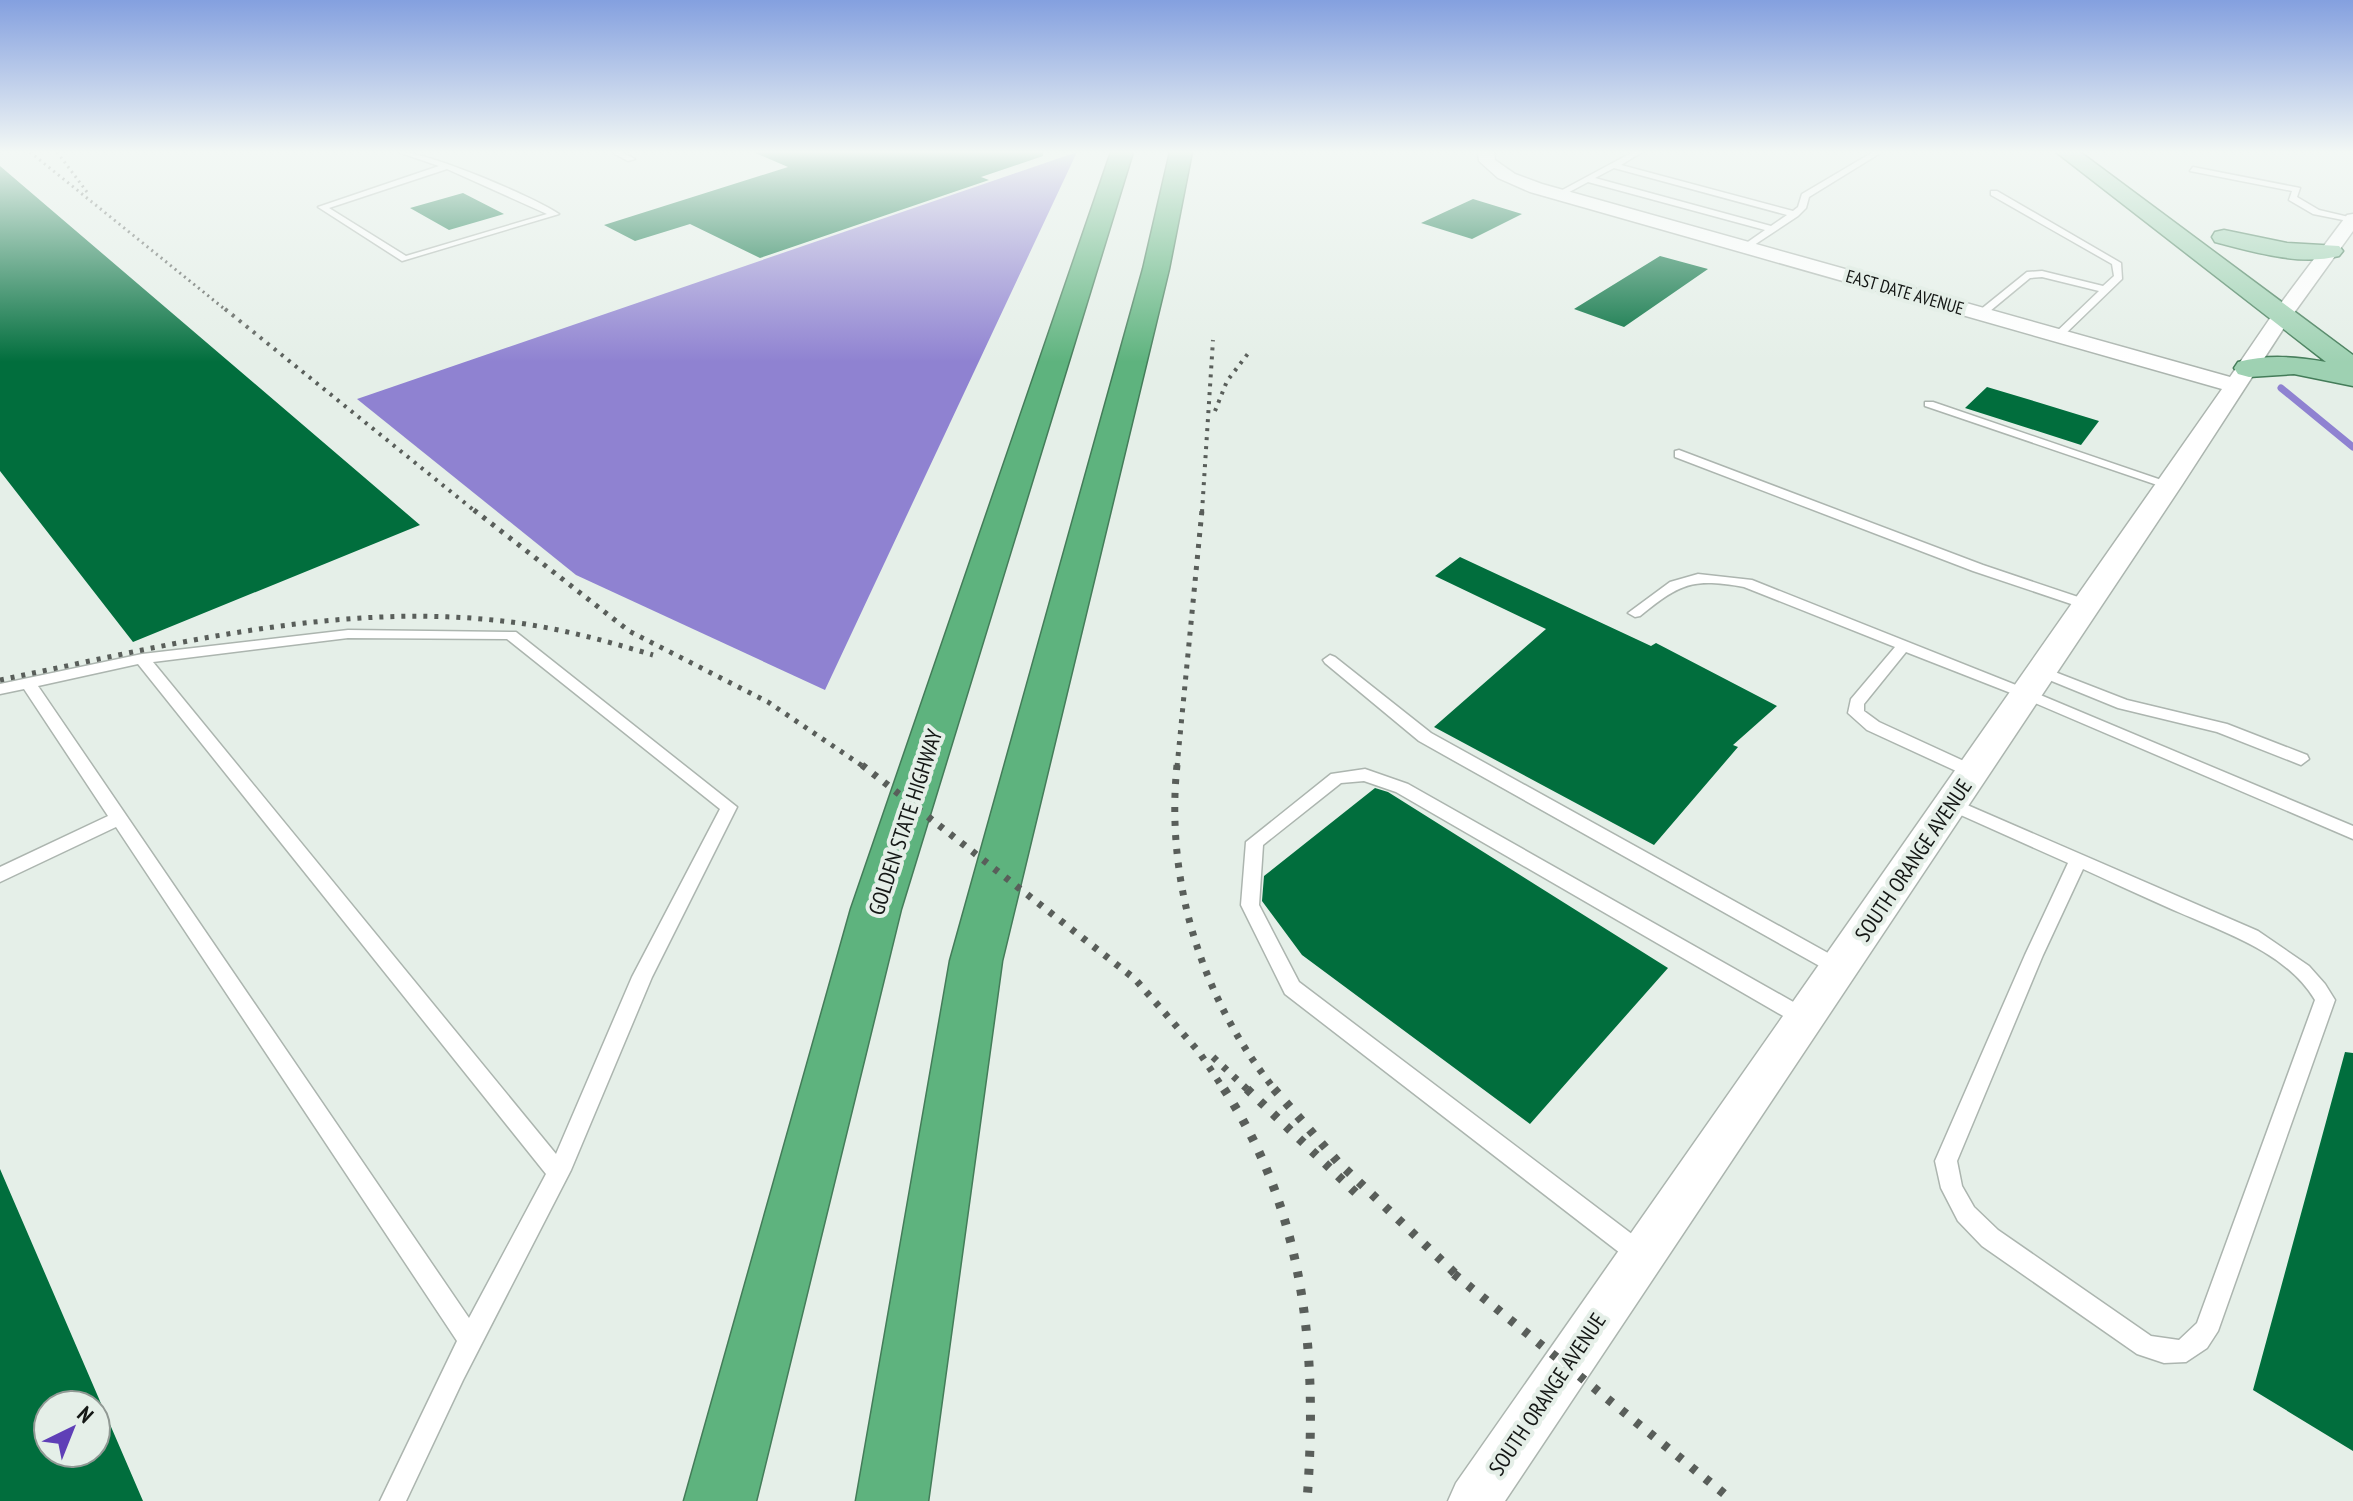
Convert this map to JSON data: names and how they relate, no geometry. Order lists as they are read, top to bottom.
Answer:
{
  "streets": {
    "highway": ["GOLDEN STATE HIGHWAY"],
    "street": ["EAST DATE AVENUE", "SOUTH ORANGE AVENUE"]
  },
  "crossings": [
    ["EAST DATE AVENUE", "SOUTH ORANGE AVENUE"]
  ],
  "north": "top right"
}
